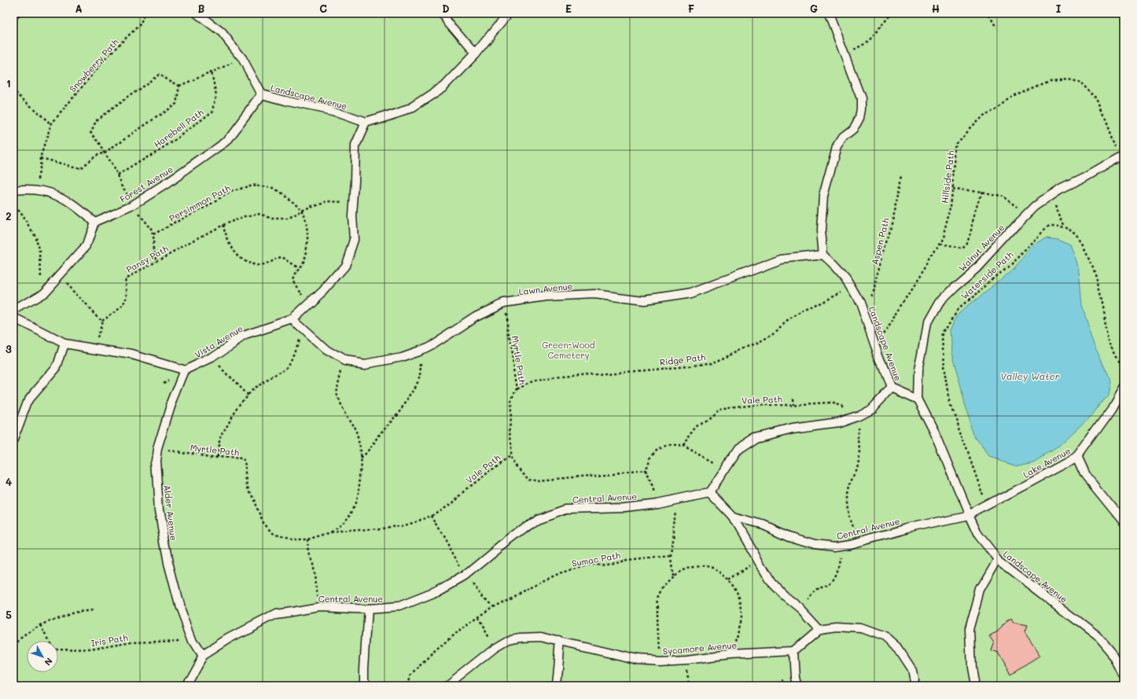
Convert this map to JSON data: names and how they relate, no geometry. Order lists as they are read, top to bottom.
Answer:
{
  "streets": {
    "lane": [
      "Landscape Avenue",
      "Forest Avenue",
      "Walnut Avenue",
      "Lawn Avenue",
      "Vista Avenue",
      "Lake Avenue",
      "Central Avenue",
      "Alder Avenue",
      "Sycamore Avenue"
    ],
    "path": [
      "Snowberry Path",
      "Harebell Path",
      "Hillside Path",
      "Persimmon Path",
      "Aspen Path",
      "Pansy Path",
      "Waterside Path",
      "Ridge Path",
      "Myrtle Path",
      "Vale Path",
      "Sumac Path",
      "Iris Path"
    ]
  },
  "crossings": [
    ["Landscape Avenue", "Hillside Path"],
    ["Landscape Avenue", "Forest Avenue"],
    ["Landscape Avenue", "Aspen Path"],
    ["Landscape Avenue", "Walnut Avenue"],
    ["Landscape Avenue", "Lawn Avenue"],
    ["Landscape Avenue", "Vista Avenue"],
    ["Landscape Avenue", "Ridge Path"],
    ["Landscape Avenue", "Lake Avenue"],
    ["Landscape Avenue", "Central Avenue"],
    ["Hillside Path", "Walnut Avenue"],
    ["Persimmon Path", "Pansy Path"],
    ["Pansy Path", "Vista Avenue"],
    ["Waterside Path", "Lake Avenue"],
    ["Lawn Avenue", "Vista Avenue"],
    ["Lawn Avenue", "Myrtle Path"],
    ["Vista Avenue", "Alder Avenue"],
    ["Ridge Path", "Myrtle Path"],
    ["Myrtle Path", "Vale Path"],
    ["Myrtle Path", "Alder Avenue"],
    ["Vale Path", "Central Avenue"],
    ["Lake Avenue", "Central Avenue"],
    ["Central Avenue", "Alder Avenue"],
    ["Alder Avenue", "Iris Path"]
  ],
  "water": ["Valley Water"],
  "parks": ["Green-Wood Cemetery"],
  "north": "bottom right",
  "grid": {
    "columns": [
      "A",
      "B",
      "C",
      "D",
      "E",
      "F",
      "G",
      "H",
      "I"
    ],
    "rows": [
      "1",
      "2",
      "3",
      "4",
      "5"
    ]
  }
}
